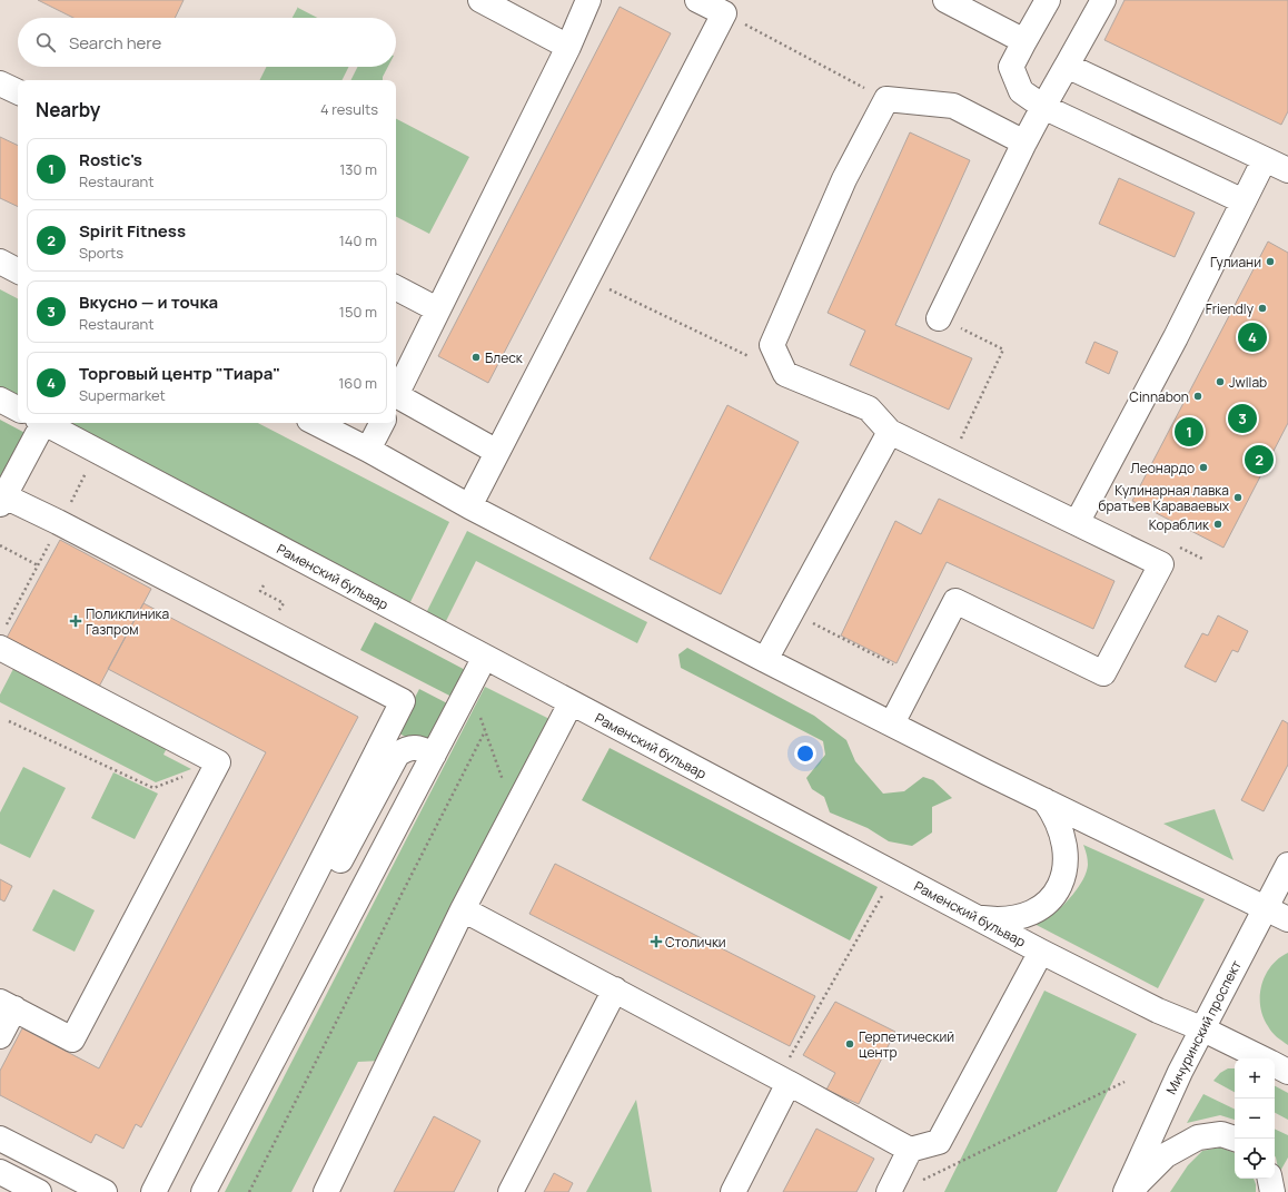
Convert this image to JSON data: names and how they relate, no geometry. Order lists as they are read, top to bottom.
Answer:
{
  "streets": {
    "street": ["Раменский бульвар", "Мичуринский проспект"]
  },
  "crossings": [
    ["Раменский бульвар", "Мичуринский проспект"]
  ],
  "places": {
    "other": [
      "Гулиани",
      "Friendly",
      "Блеск",
      "Jwllab",
      "Cinnabon",
      "Леонардо",
      "Кулинарная лавка братьев Караваевых",
      "Кораблик",
      "Герпетический центр"
    ],
    "health": ["Поликлиника Газпром", "Столички"]
  },
  "page": {
    "search": "Search here",
    "heading": ["Nearby", "4 results"],
    "list": [
      {
        "mark": "1",
        "name": "Rostic's",
        "note": "Restaurant",
        "value": "130 m"
      },
      {
        "mark": "2",
        "name": "Spirit Fitness",
        "note": "Sports",
        "value": "140 m"
      },
      {
        "mark": "3",
        "name": "Вкусно — и точка",
        "note": "Restaurant",
        "value": "150 m"
      },
      {
        "mark": "4",
        "name": "Торговый центр \"Тиара\"",
        "note": "Supermarket",
        "value": "160 m"
      }
    ],
    "pins": [
      "4",
      "3",
      "1",
      "2"
    ],
    "map_buttons": ["+", "−"]
  }
}
